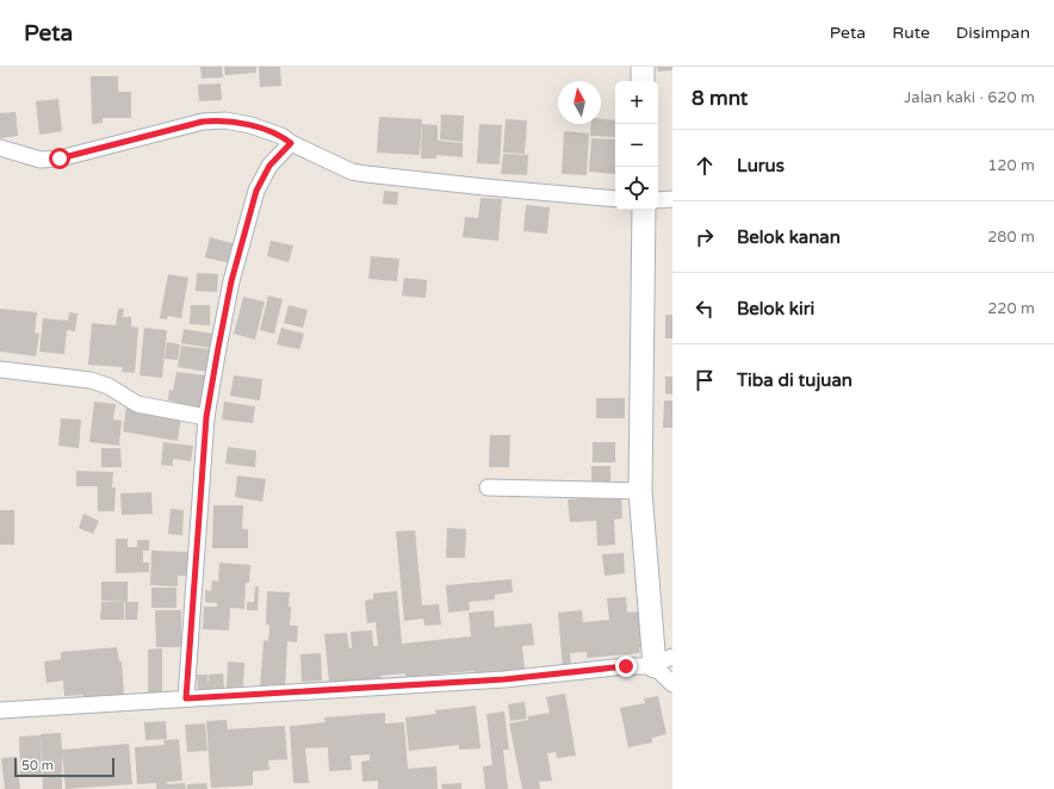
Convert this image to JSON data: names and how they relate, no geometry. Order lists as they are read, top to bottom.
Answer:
{
  "scale_bar": "50 m",
  "north": "top",
  "page": {
    "header": "Peta",
    "nav": ["Peta", "Rute", "Disimpan"],
    "heading": ["8 mnt", "Jalan kaki · 620 m"],
    "map_buttons": ["+", "−"],
    "list": [
      ["Lurus", "120 m"],
      ["Belok kanan", "280 m"],
      ["Belok kiri", "220 m"],
      "Tiba di tujuan"
    ],
    "scale": "50 m"
  }
}
